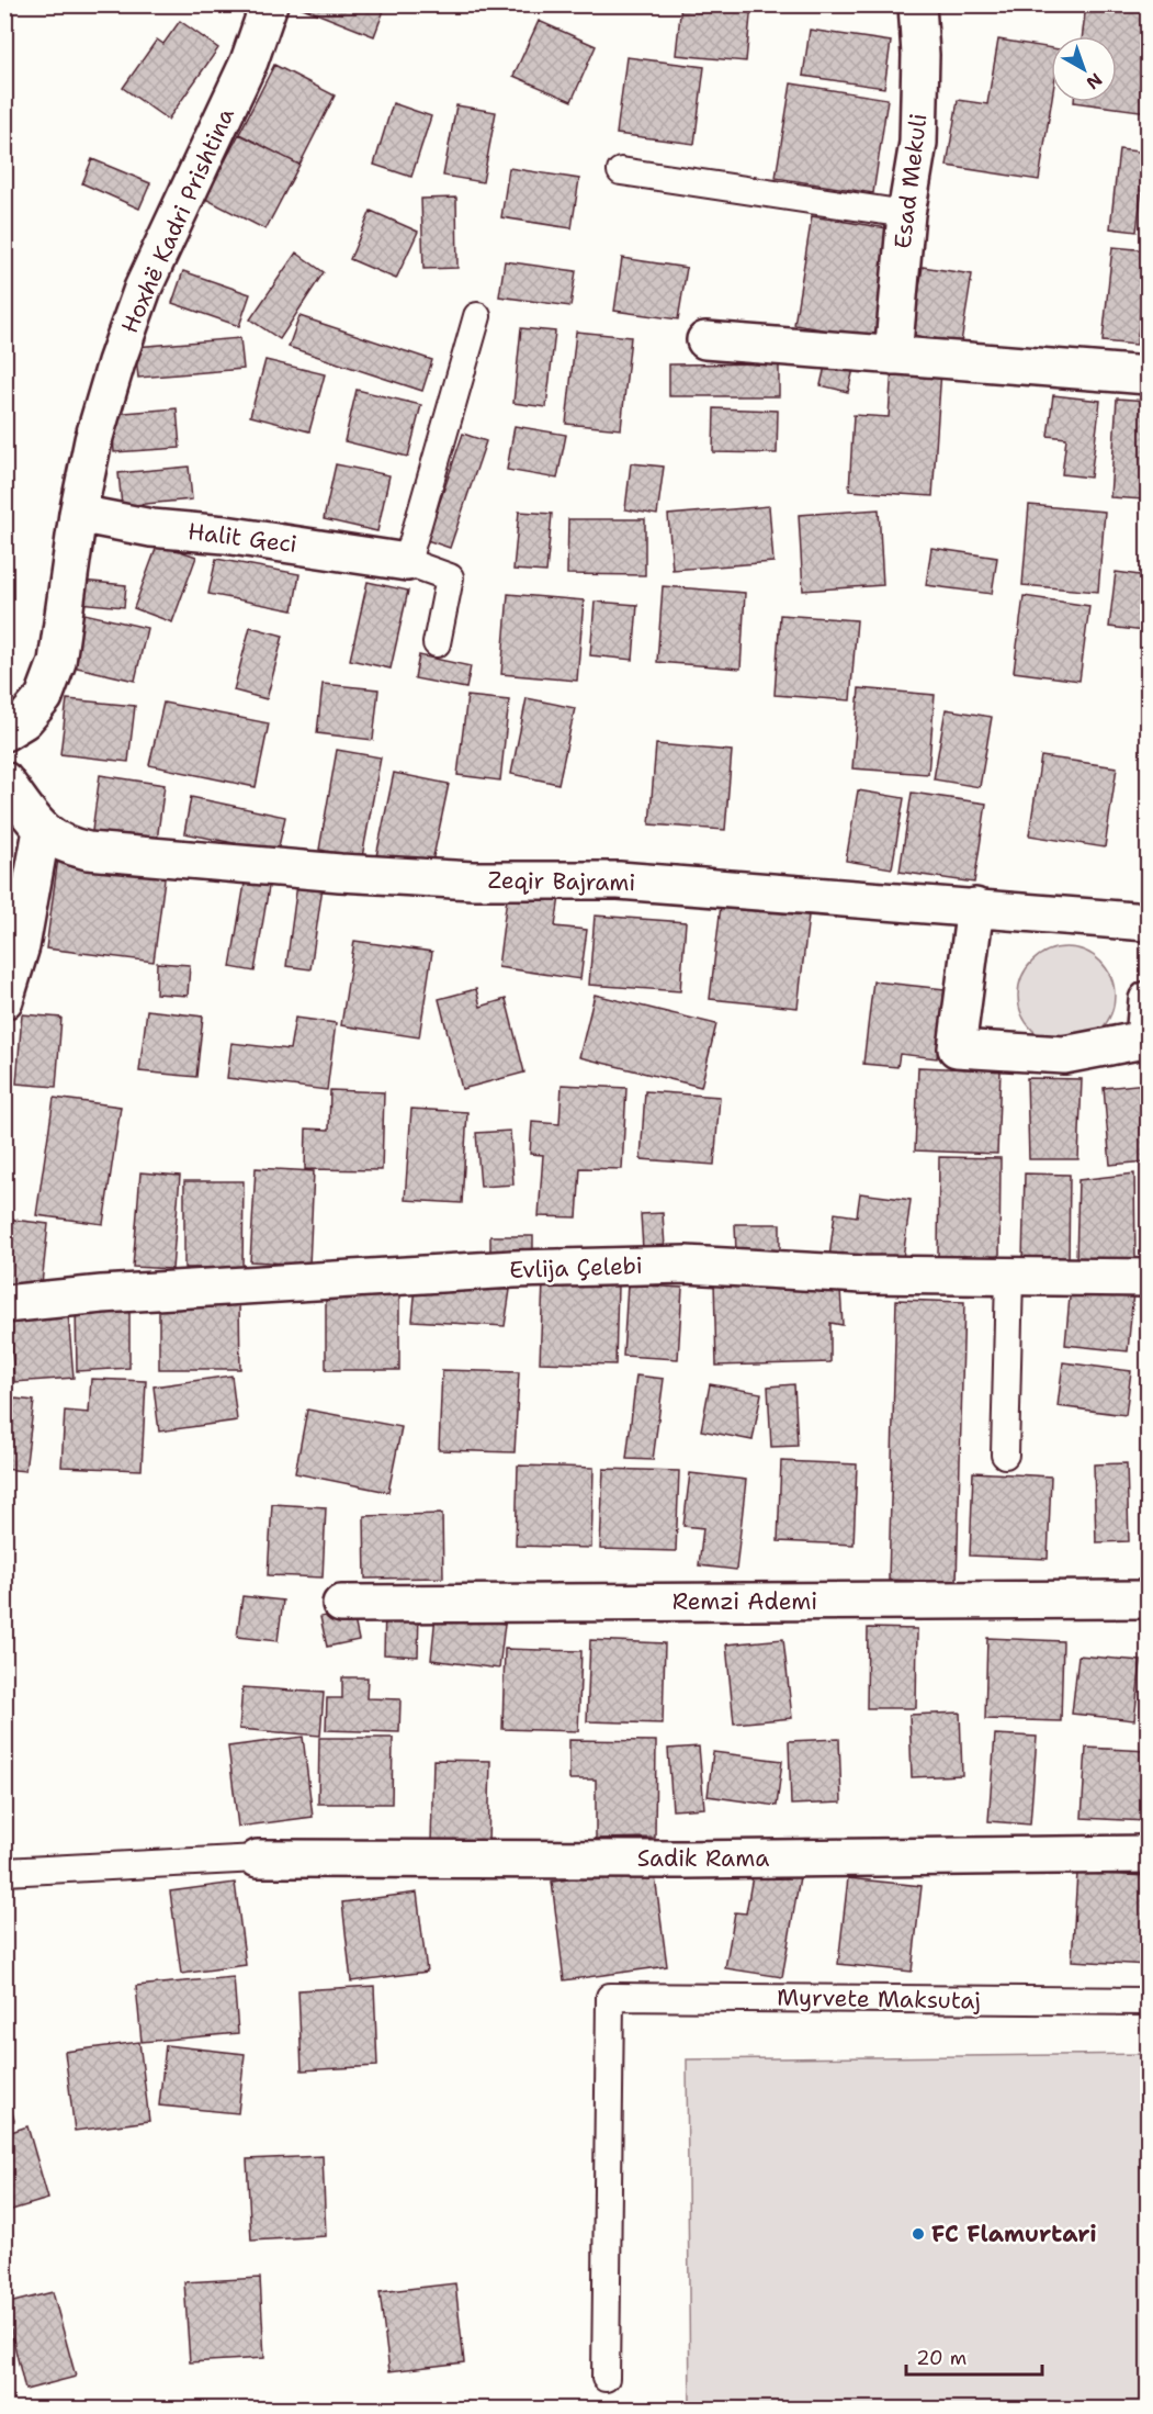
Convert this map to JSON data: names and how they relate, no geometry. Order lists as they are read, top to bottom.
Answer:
{
  "streets": {
    "street": [
      "Esad Mekuli",
      "Hoxhë Kadri Prishtina",
      "Halit Geci",
      "Zeqir Bajrami",
      "Evlija Çelebi",
      "Remzi Ademi",
      "Sadik Rama"
    ],
    "lane": ["Myrvete Maksutaj"]
  },
  "crossings": [
    ["Hoxhë Kadri Prishtina", "Halit Geci"]
  ],
  "places": ["FC Flamurtari"],
  "scale_bar": "20 m",
  "north": "bottom right"
}
